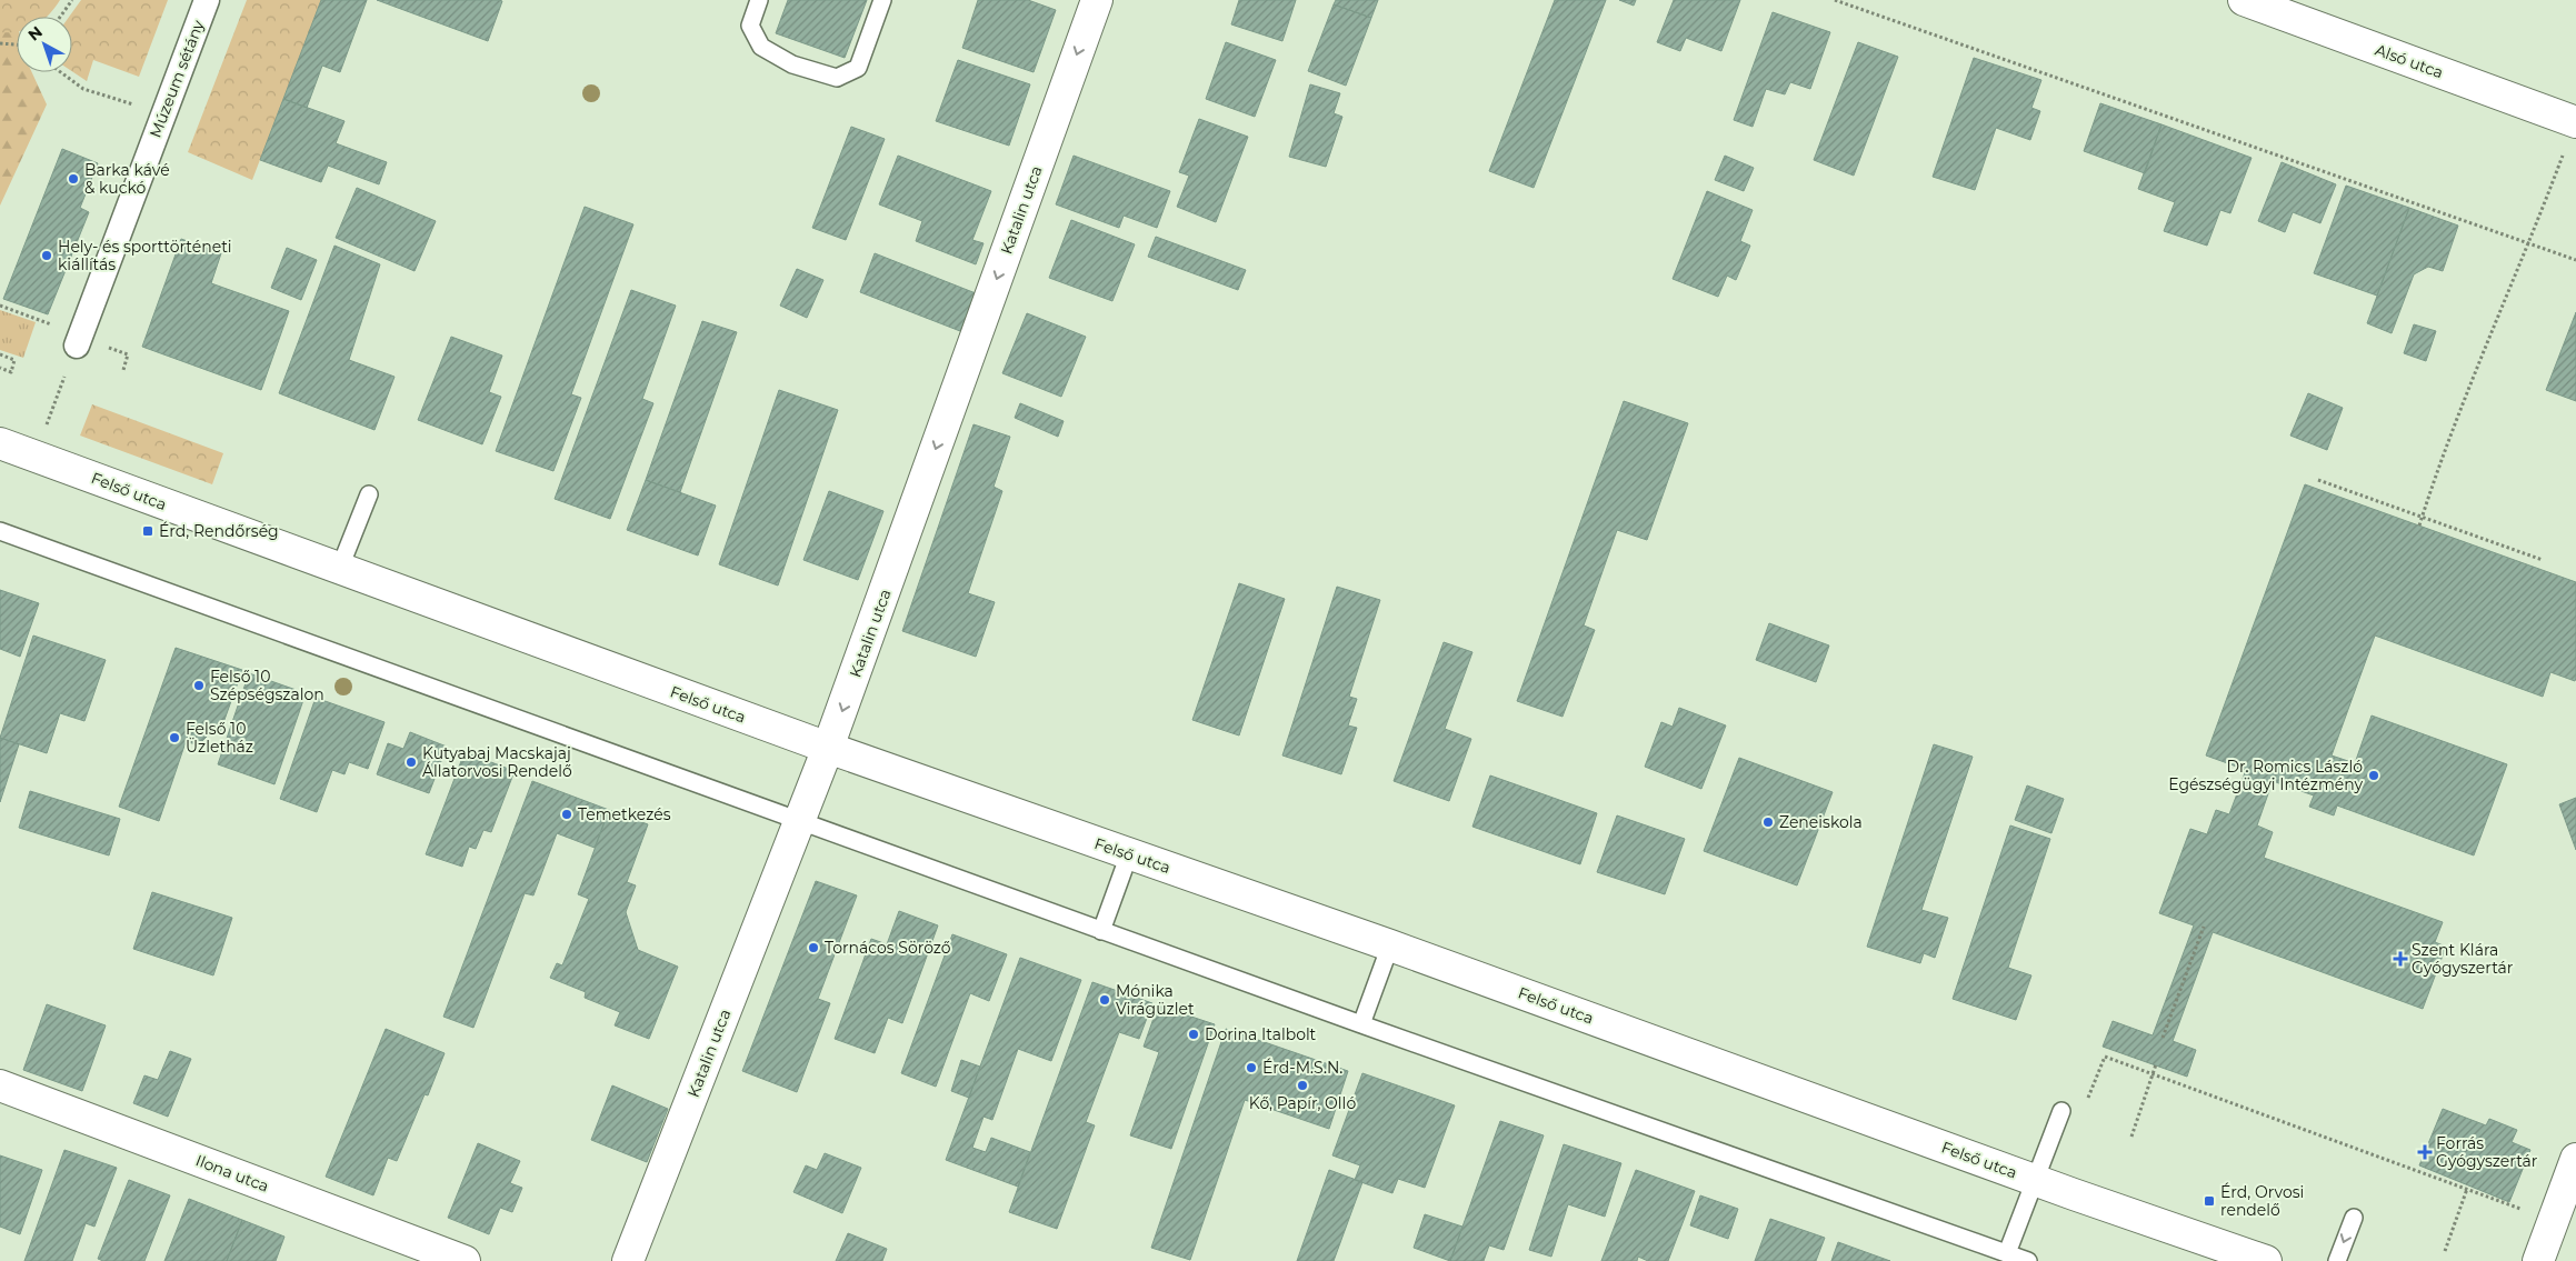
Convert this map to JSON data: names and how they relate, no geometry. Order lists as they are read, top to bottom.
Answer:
{
  "streets": {
    "street": [
      "Alsó utca",
      "Múzeum sétány",
      "Katalin utca",
      "Felső utca",
      "Ilona utca"
    ]
  },
  "crossings": [
    ["Katalin utca", "Felső utca"]
  ],
  "one_way": ["Katalin utca"],
  "places": {
    "other": [
      "Barka kávé & kuckó",
      "Hely- és sporttörténeti kiállítás",
      "Felső 10 Szépségszalon",
      "Felső 10 Üzletház",
      "Kutyabaj Macskajaj Állatorvosi Rendelő",
      "Dr. Romics László Egészségügyi Intézmény",
      "Temetkezés",
      "Zeneiskola",
      "Tornácos Söröző",
      "Mónika Virágüzlet",
      "Dorina Italbolt",
      "Érd-M.S.N.",
      "Kő, Papír, Olló"
    ],
    "transit": ["Érd, Rendőrség", "Érd, Orvosi rendelő"],
    "health": ["Szent Klára Gyógyszertár", "Forrás Gyógyszertár"]
  },
  "north": "top left"
}
